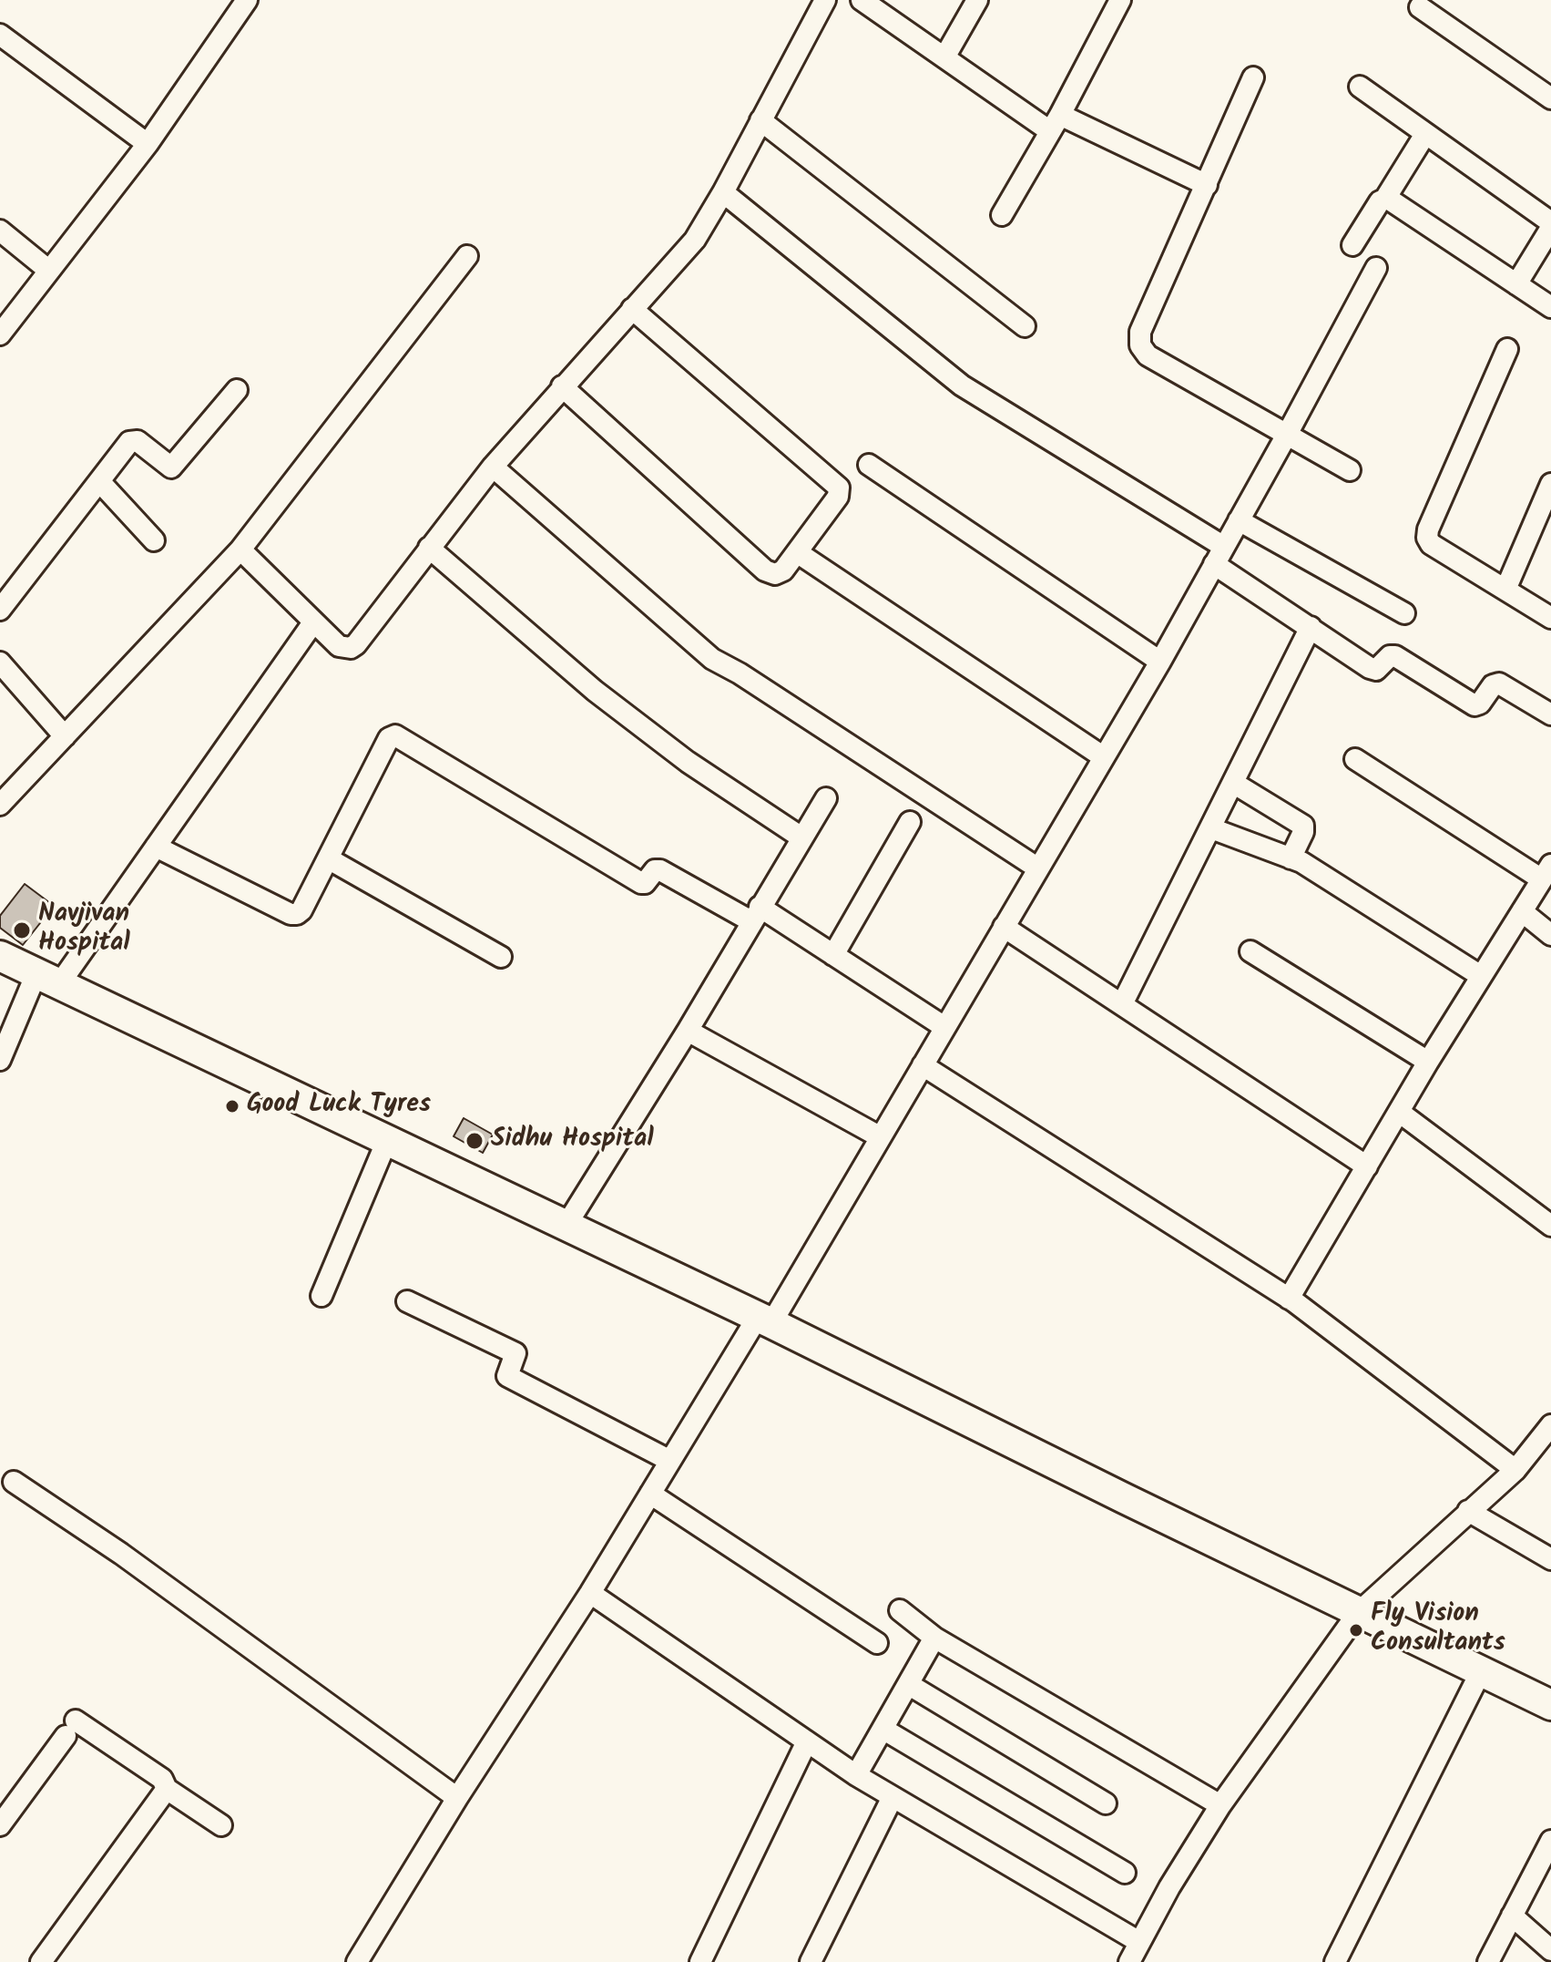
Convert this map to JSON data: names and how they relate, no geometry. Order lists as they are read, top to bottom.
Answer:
{
  "places": [
    "Navjivan Hospital",
    "Good Luck Tyres",
    "Sidhu Hospital",
    "Fly Vision Consultants"
  ]
}
